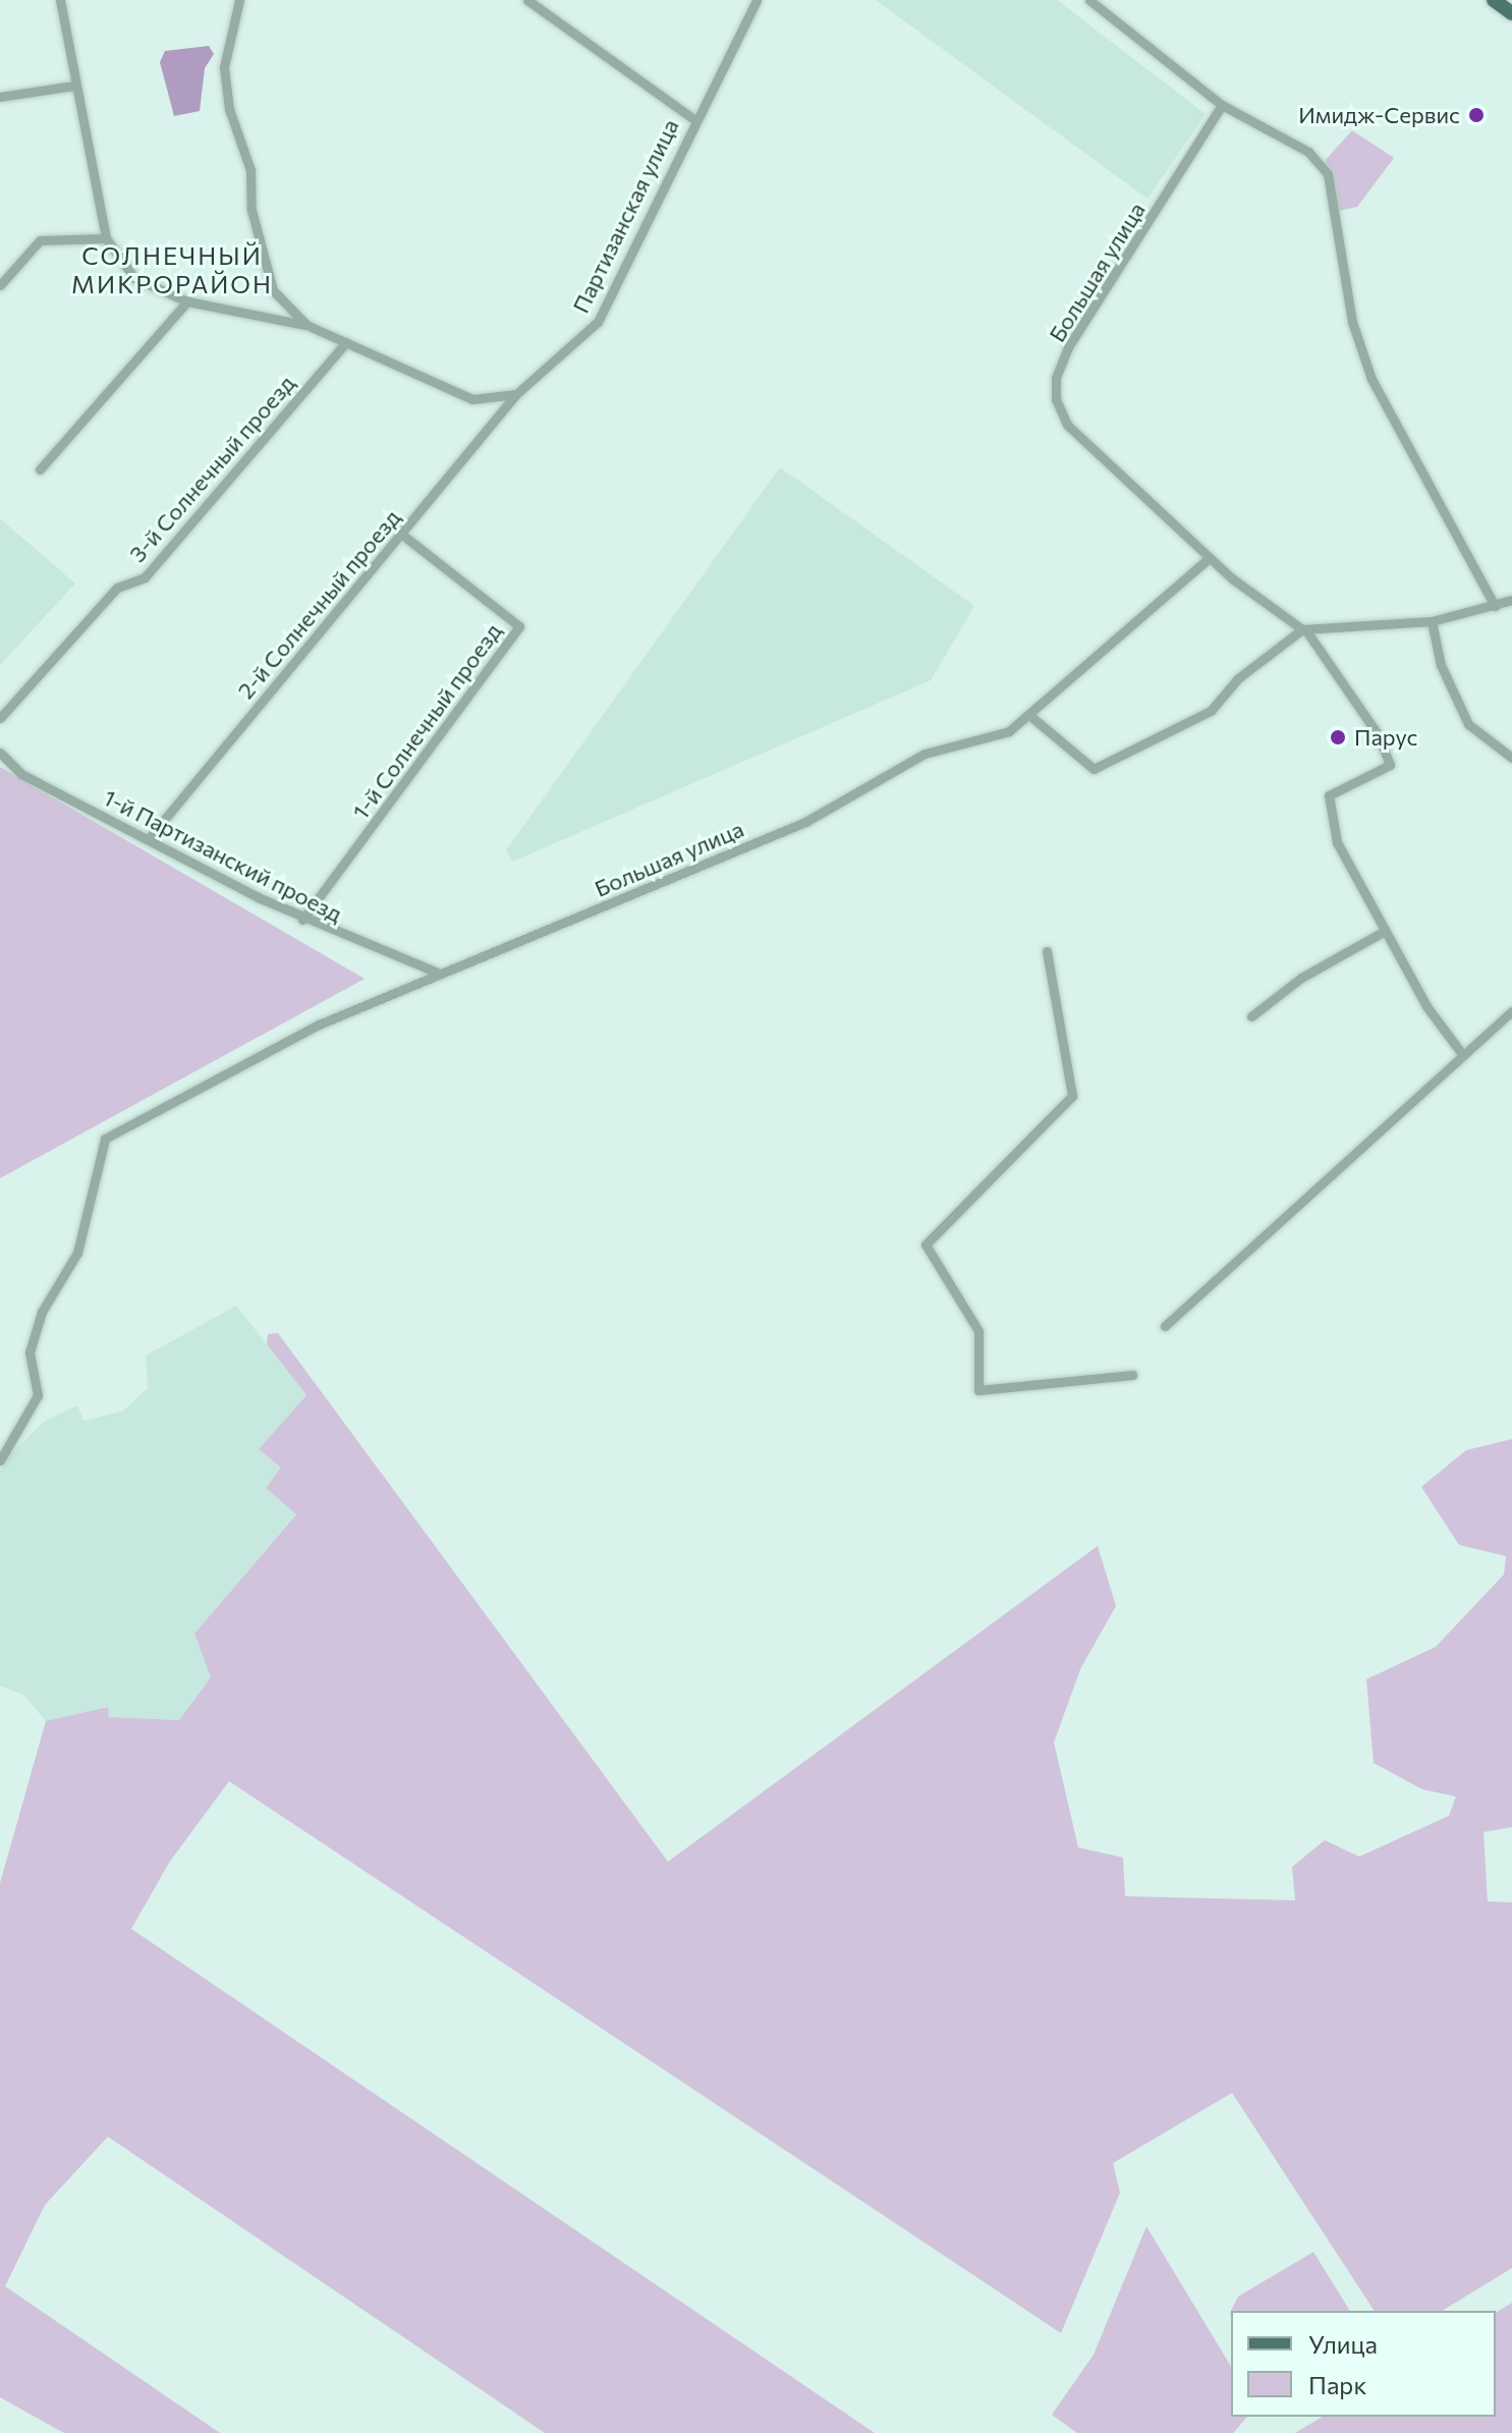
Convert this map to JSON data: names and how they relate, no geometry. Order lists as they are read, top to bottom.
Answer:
{
  "streets": {
    "street": [
      "Партизанская улица",
      "Большая улица",
      "3-й Солнечный проезд",
      "2-й Солнечный проезд",
      "1-й Солнечный проезд",
      "1-й Партизанский проезд"
    ]
  },
  "crossings": [
    ["Партизанская улица", "2-й Солнечный проезд"],
    ["Большая улица", "1-й Партизанский проезд"],
    ["2-й Солнечный проезд", "1-й Солнечный проезд"],
    ["2-й Солнечный проезд", "1-й Партизанский проезд"],
    ["1-й Солнечный проезд", "1-й Партизанский проезд"]
  ],
  "districts": ["СОЛНЕЧНЫЙ МИКРОРАЙОН"],
  "places": ["Имидж-Сервис", "Парус"],
  "legend": ["Улица", "Парк"]
}
